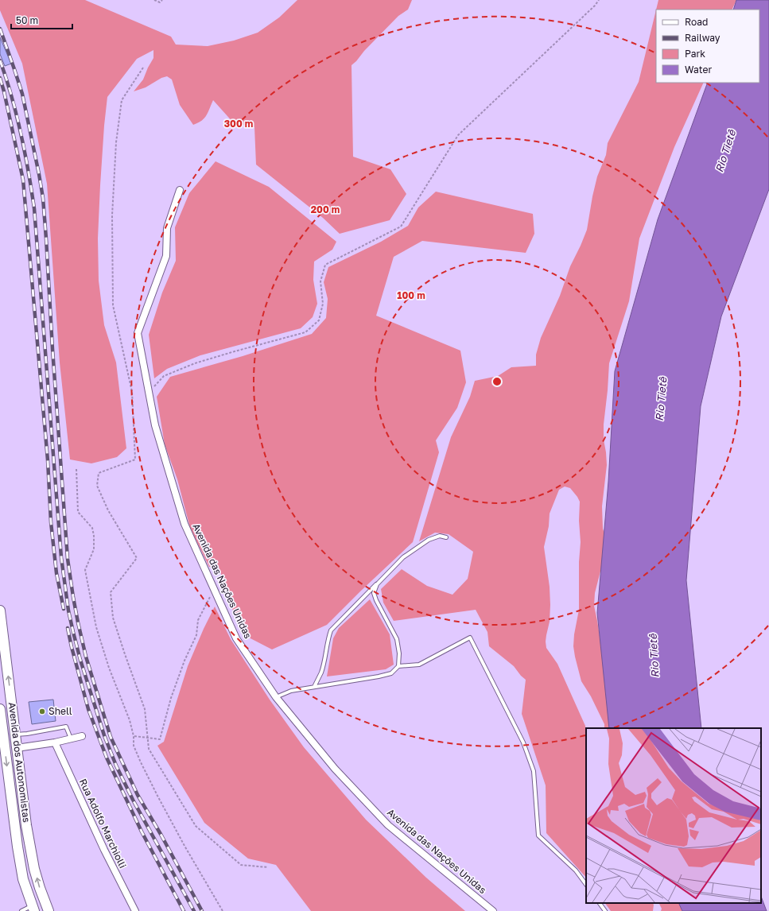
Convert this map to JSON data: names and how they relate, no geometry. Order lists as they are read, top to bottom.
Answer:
{
  "streets": {
    "main road": ["Avenida dos Autonomistas"],
    "street": ["Avenida das Nações Unidas", "Rua Adolfo Marchiolli"]
  },
  "water": ["Rio Tietê"],
  "places": ["Shell"],
  "legend": [
    "Road",
    "Railway",
    "Park",
    "Water"
  ],
  "scale_bar": "50 m",
  "rings": ["300 m", "200 m", "100 m"]
}
